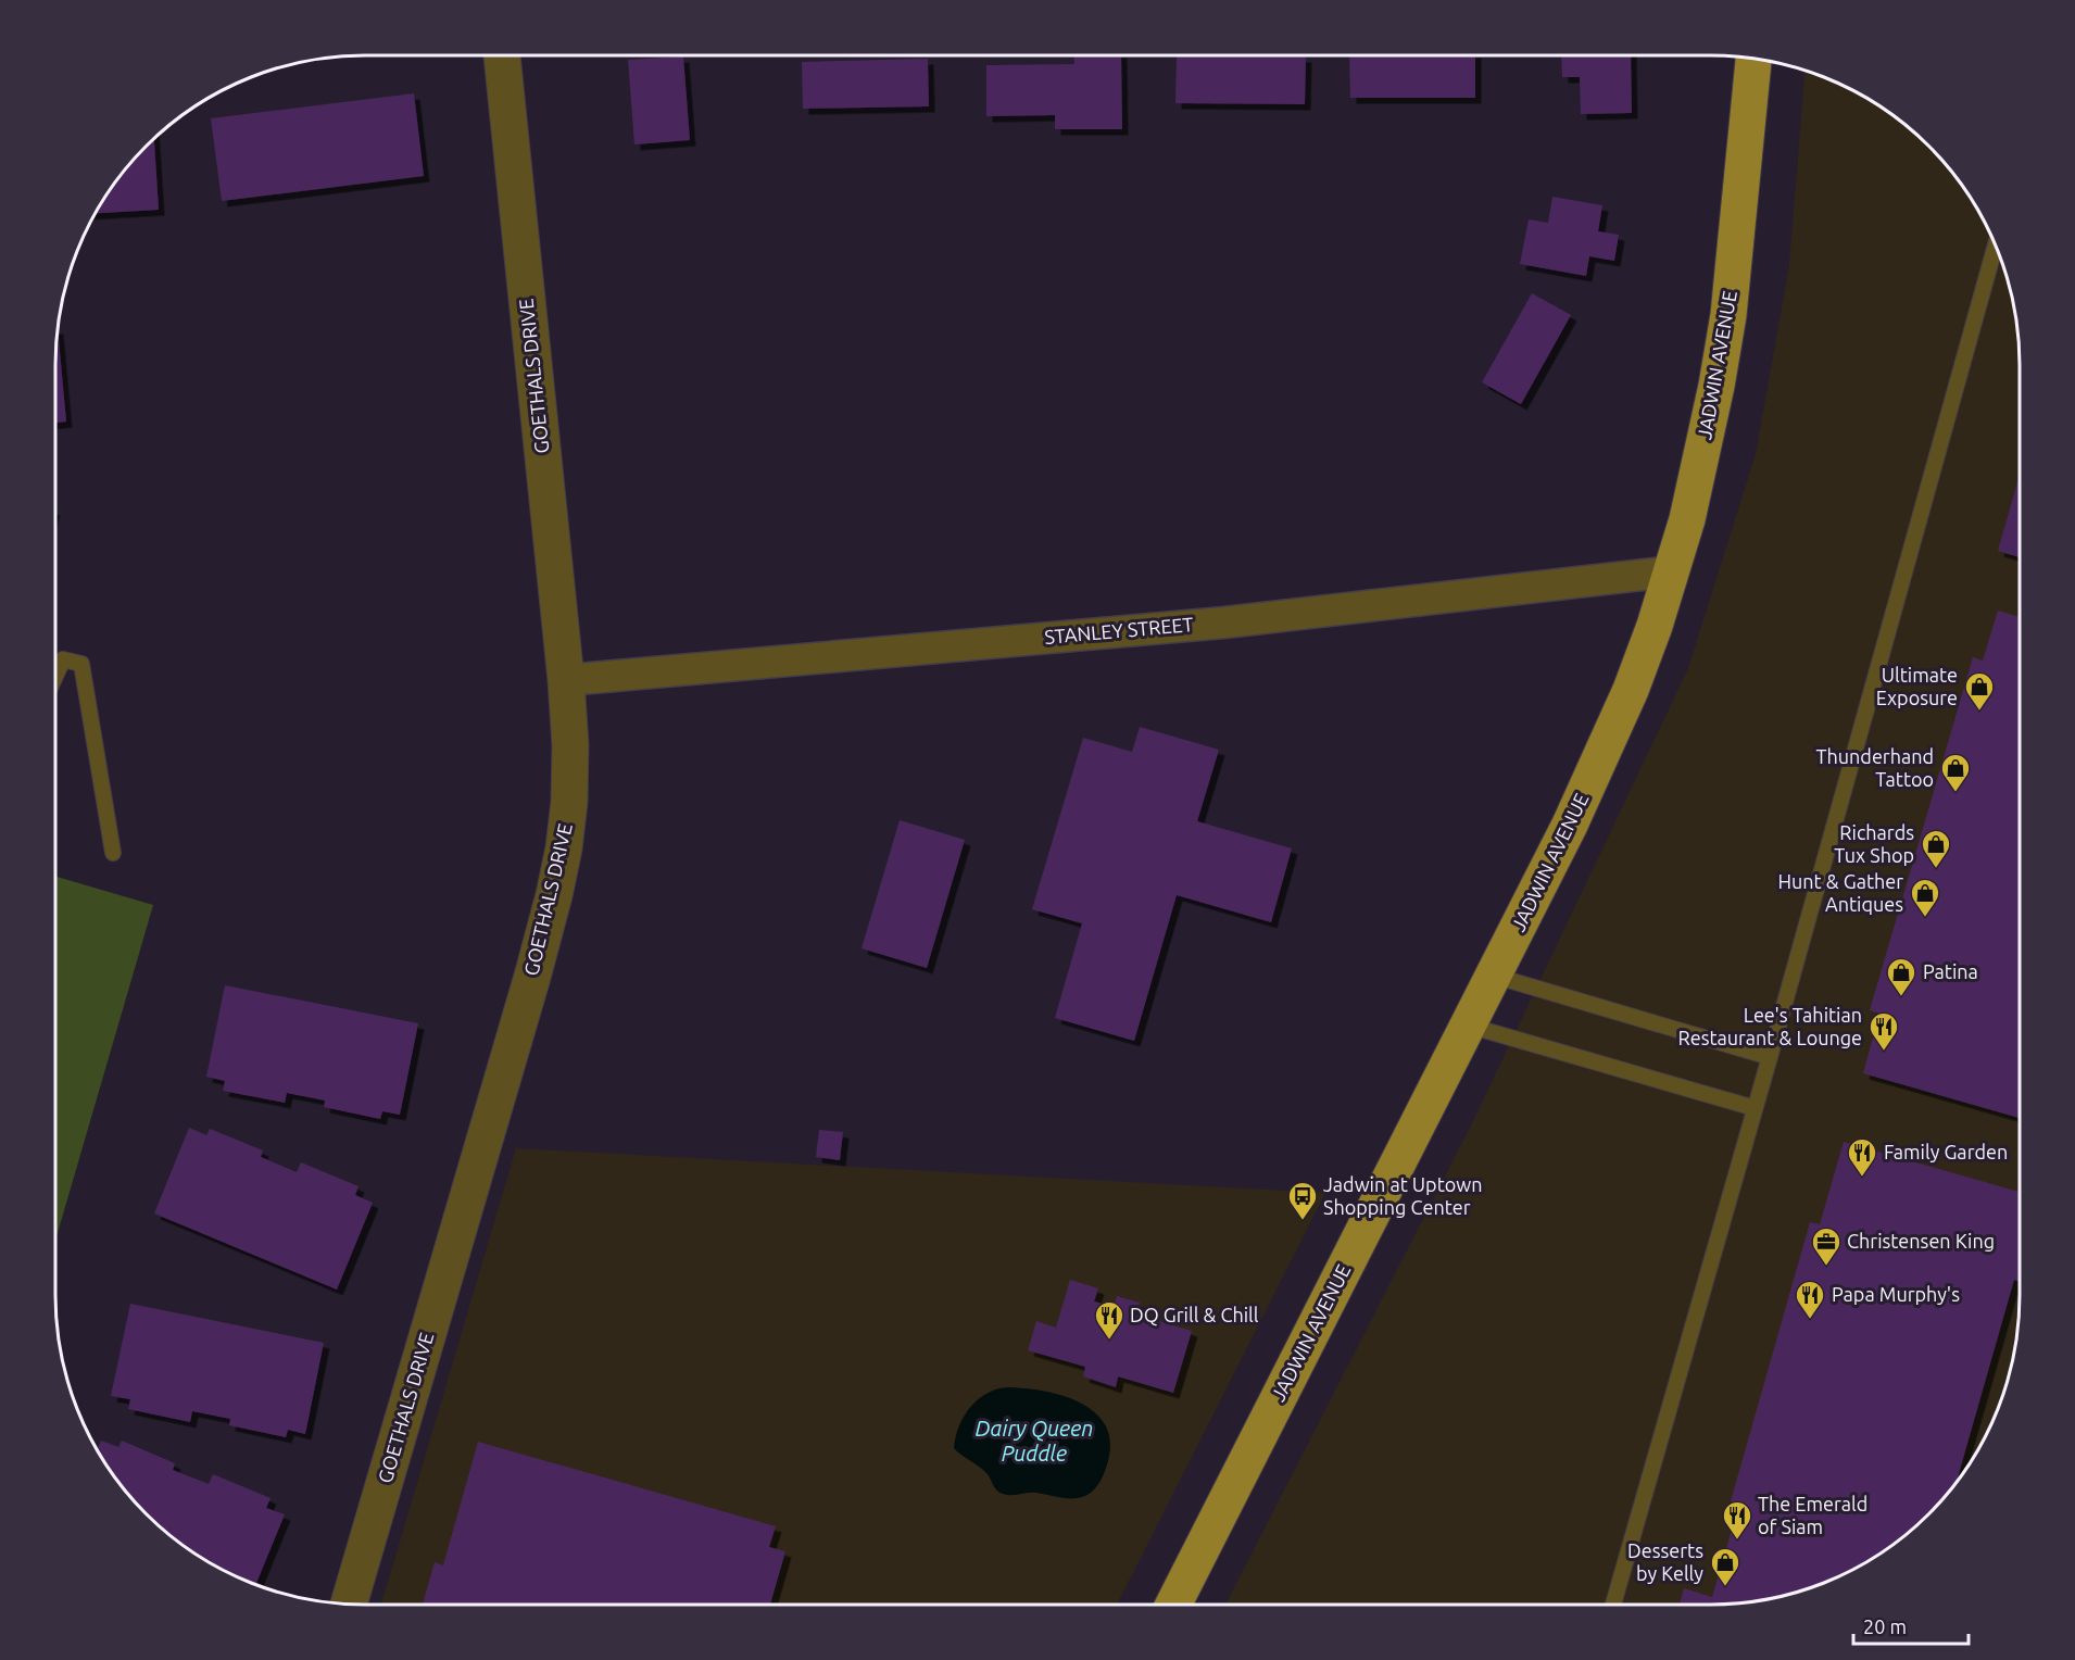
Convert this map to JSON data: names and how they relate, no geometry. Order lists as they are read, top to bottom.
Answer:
{
  "streets": {
    "main road": ["JADWIN AVENUE"],
    "street": ["GOETHALS DRIVE", "STANLEY STREET"]
  },
  "crossings": [
    ["JADWIN AVENUE", "STANLEY STREET"],
    ["GOETHALS DRIVE", "STANLEY STREET"]
  ],
  "water": ["Dairy Queen Puddle"],
  "places": {
    "shop": [
      "Ultimate Exposure",
      "Thunderhand Tattoo",
      "Richards Tux Shop",
      "Hunt & Gather Antiques",
      "Patina",
      "Desserts by Kelly"
    ],
    "restaurant": [
      "Lee's Tahitian Restaurant & Lounge",
      "Family Garden",
      "Papa Murphy's",
      "DQ Grill & Chill",
      "The Emerald of Siam"
    ],
    "bus stop": ["Jadwin at Uptown Shopping Center"],
    "office": ["Christensen King"]
  },
  "scale_bar": "20 m"
}
